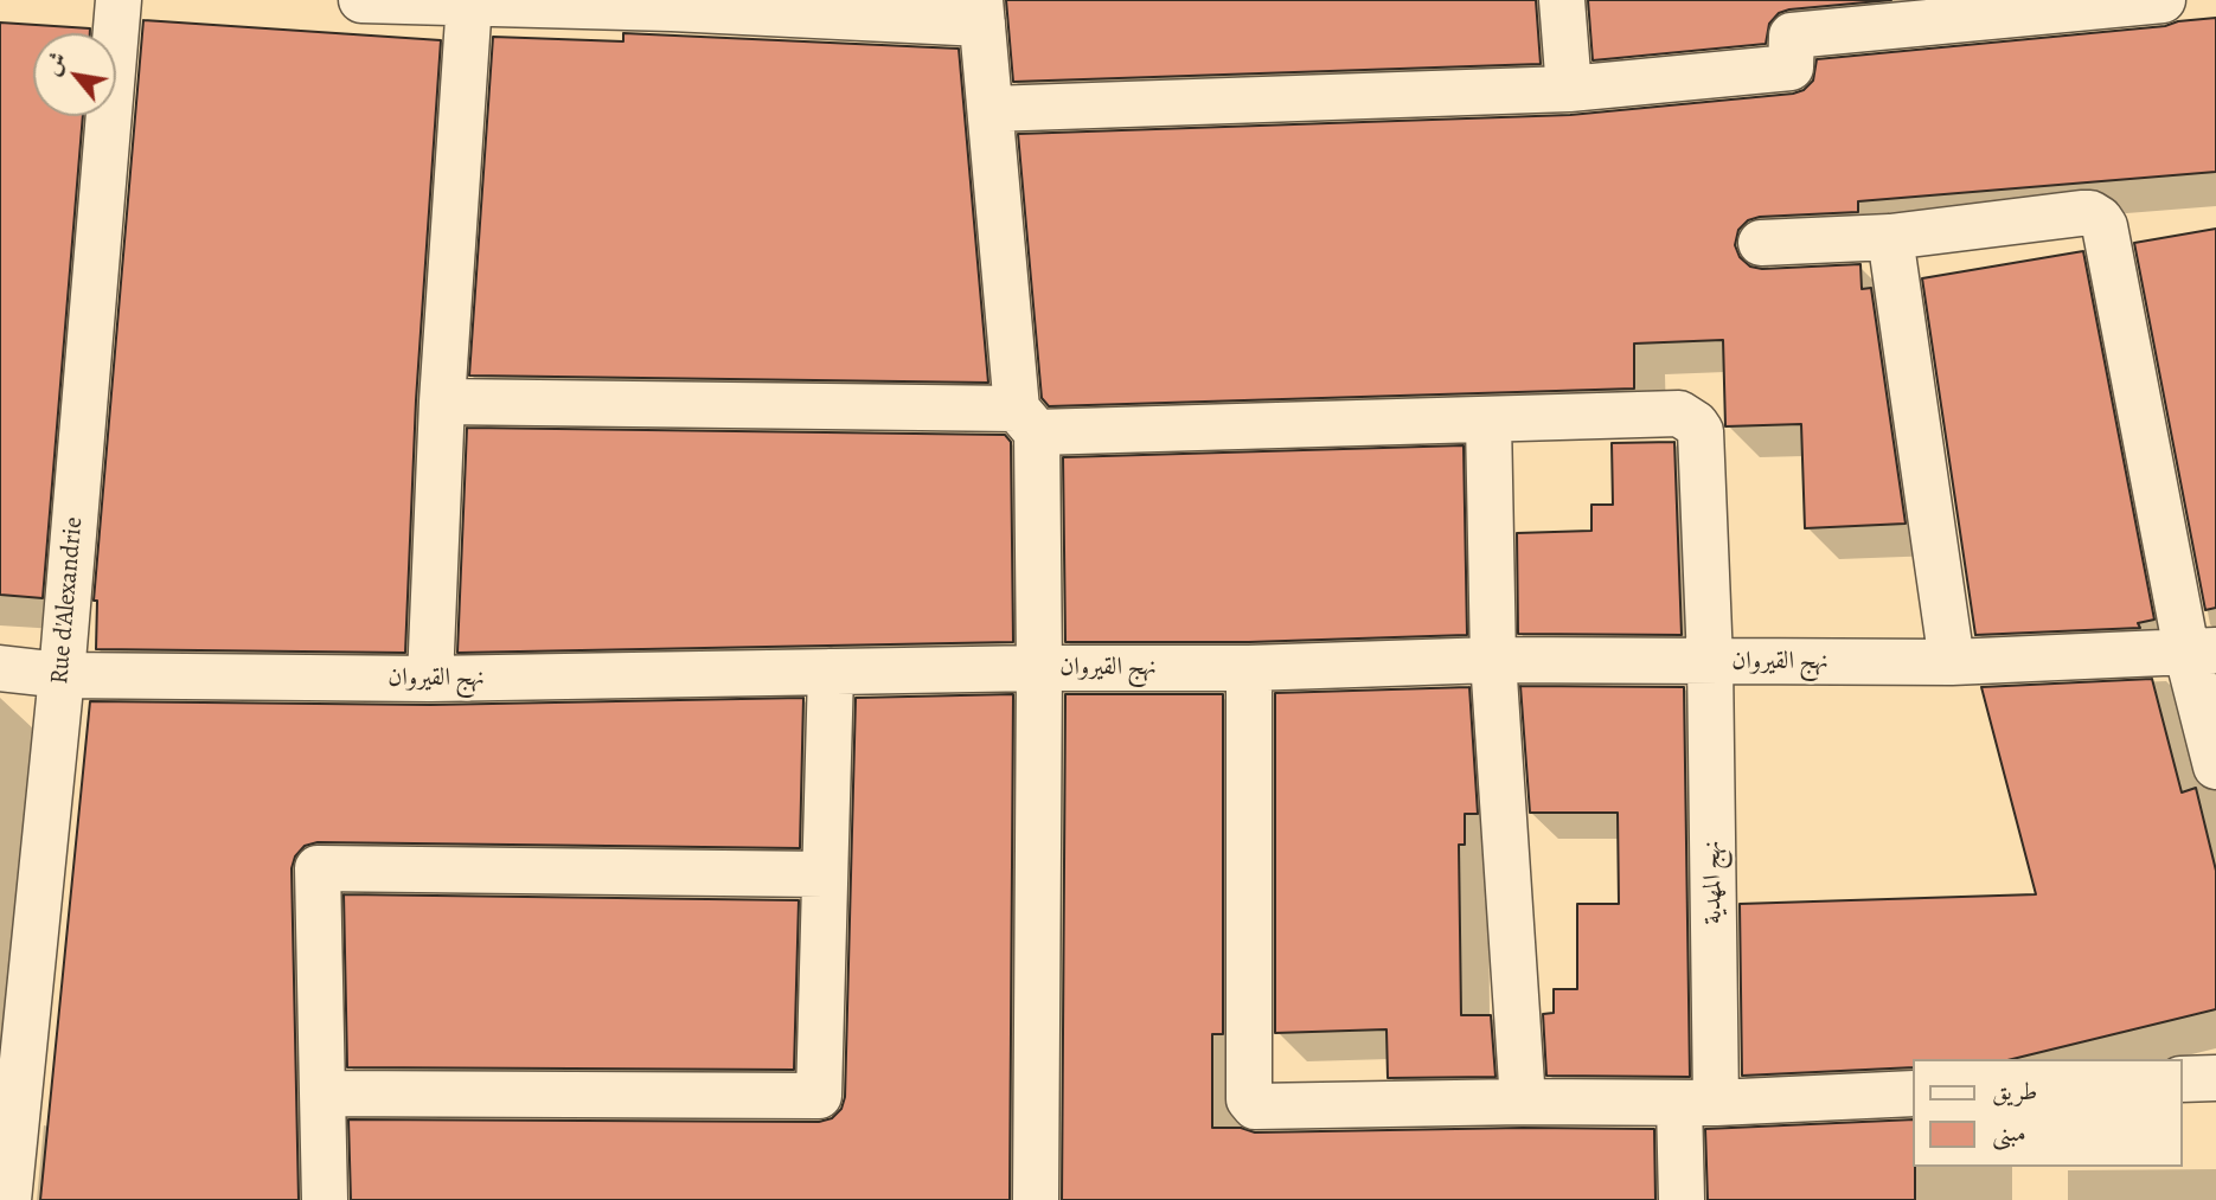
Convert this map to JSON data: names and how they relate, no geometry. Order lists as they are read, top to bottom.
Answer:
{
  "streets": {
    "street": ["Rue d'Alexandrie", "نهج القيروان", "نهج المهدية"]
  },
  "crossings": [
    ["Rue d'Alexandrie", "نهج القيروان"],
    ["نهج القيروان", "نهج المهدية"]
  ],
  "legend": ["طريق", "مبنى"],
  "north": "top left"
}
